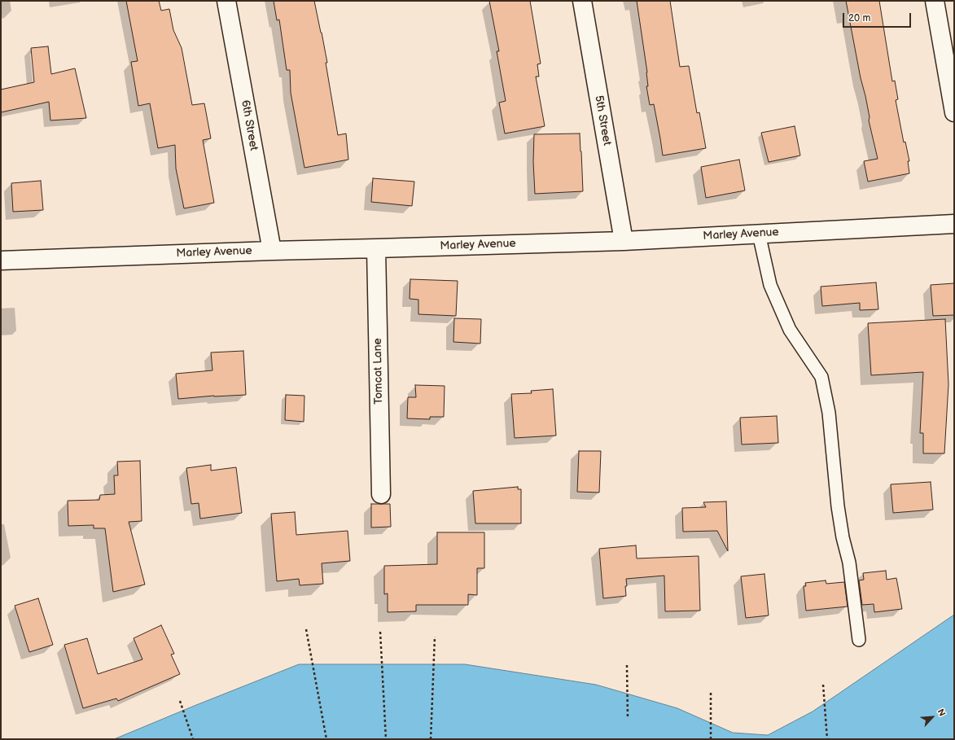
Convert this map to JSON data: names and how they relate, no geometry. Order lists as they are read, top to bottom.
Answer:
{
  "streets": {
    "street": [
      "5th Street",
      "6th Street",
      "Marley Avenue",
      "Tomcat Lane"
    ]
  },
  "crossings": [
    ["5th Street", "Marley Avenue"],
    ["6th Street", "Marley Avenue"],
    ["Marley Avenue", "Tomcat Lane"]
  ],
  "scale_bar": "20 m",
  "north": "top right"
}
